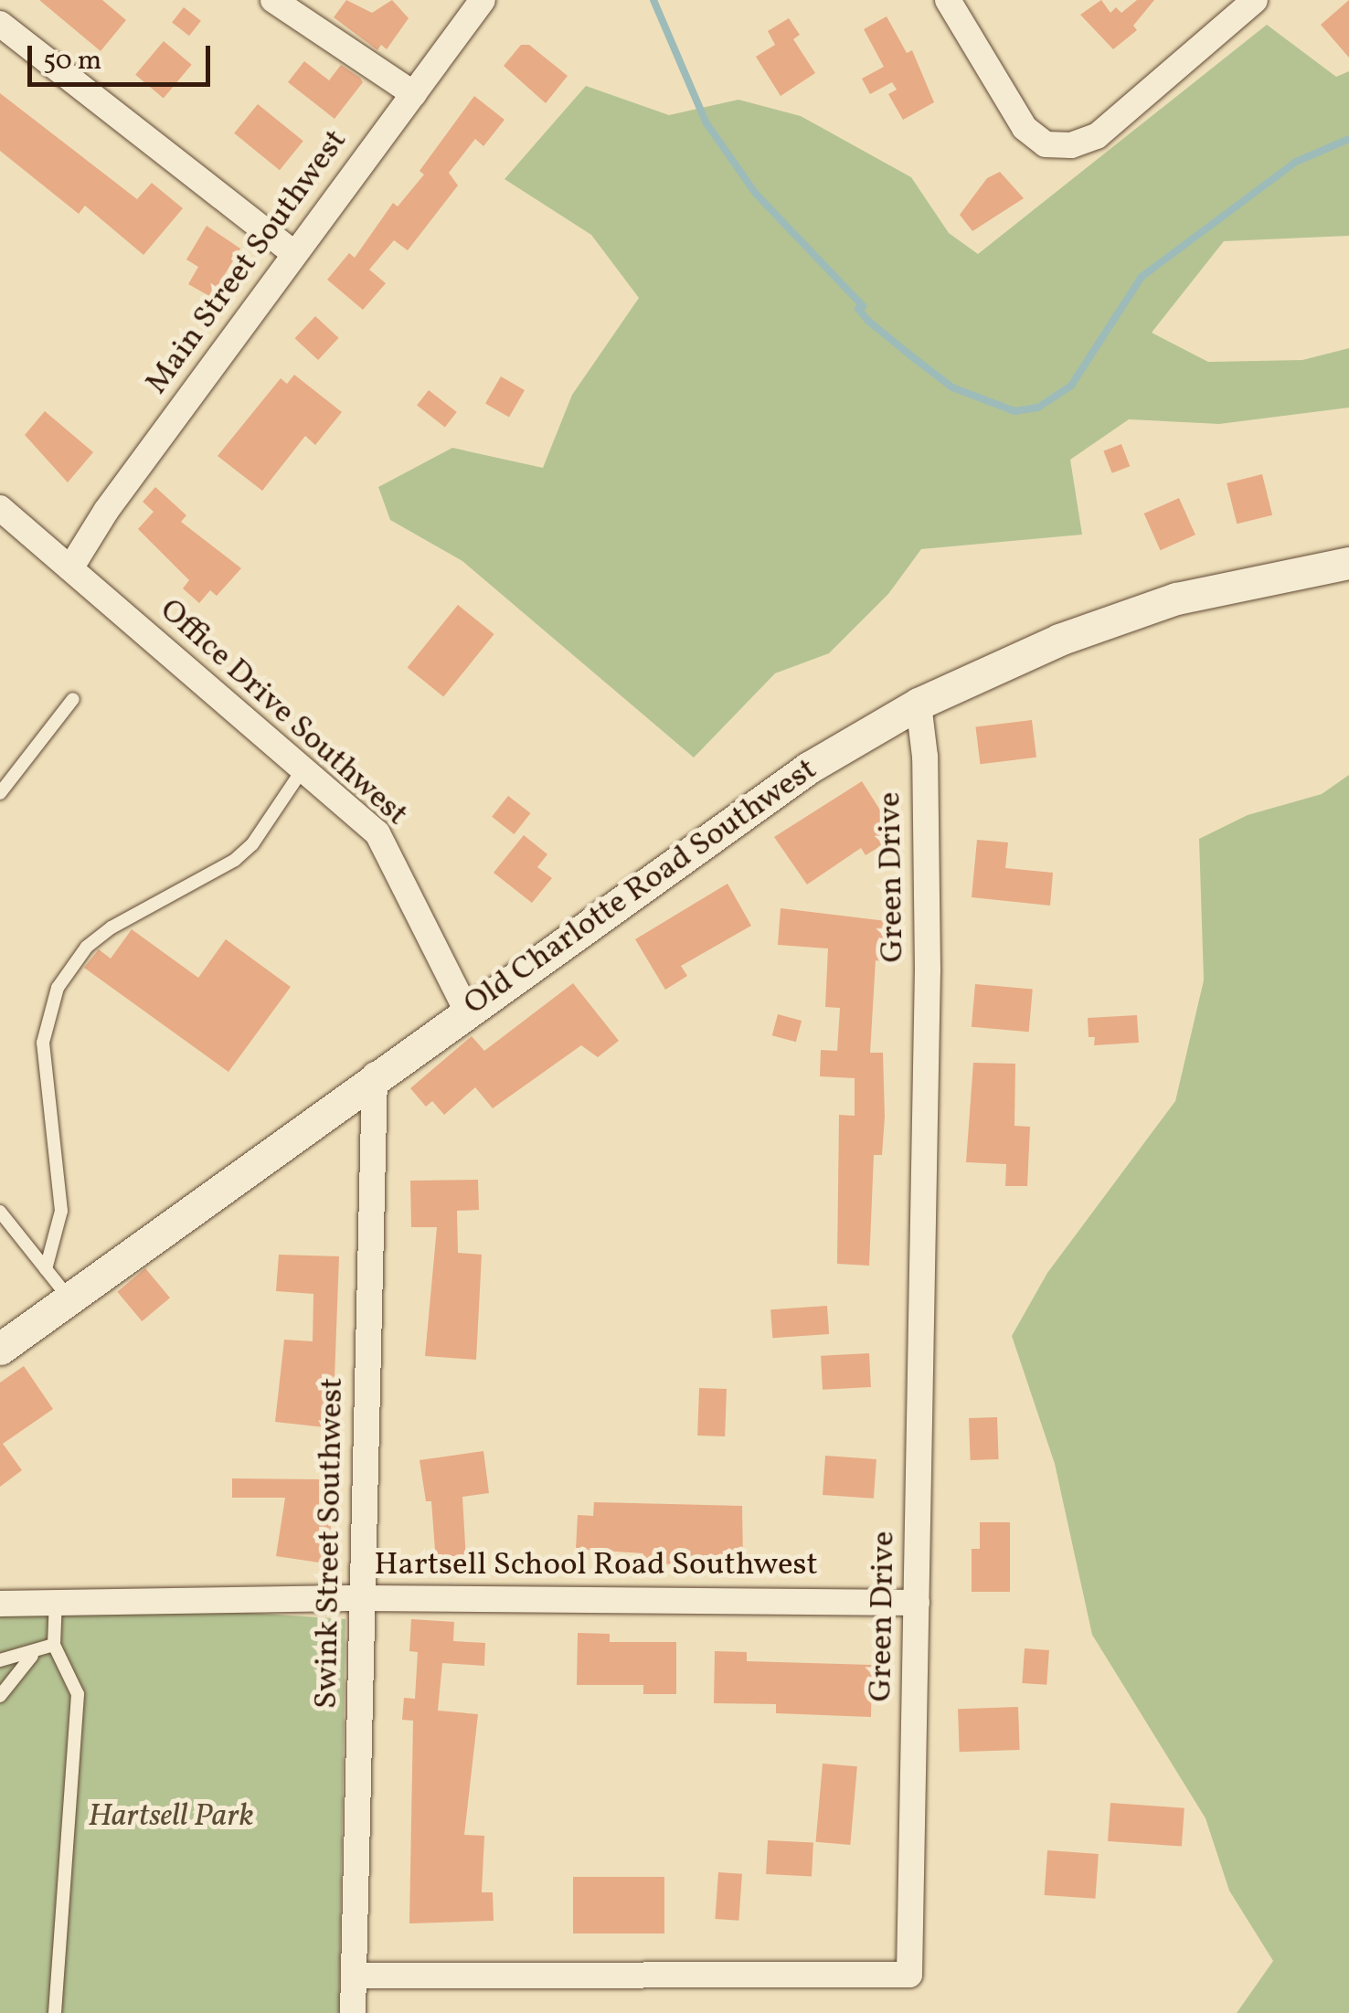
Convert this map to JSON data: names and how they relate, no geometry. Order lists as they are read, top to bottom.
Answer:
{
  "streets": {
    "street": [
      "Main Street Southwest",
      "Office Drive Southwest",
      "Green Drive",
      "Old Charlotte Road Southwest",
      "Swink Street Southwest",
      "Hartsell School Road Southwest"
    ]
  },
  "crossings": [
    ["Main Street Southwest", "Office Drive Southwest"],
    ["Office Drive Southwest", "Old Charlotte Road Southwest"],
    ["Green Drive", "Old Charlotte Road Southwest"],
    ["Green Drive", "Swink Street Southwest"],
    ["Green Drive", "Hartsell School Road Southwest"],
    ["Old Charlotte Road Southwest", "Swink Street Southwest"],
    ["Swink Street Southwest", "Hartsell School Road Southwest"]
  ],
  "parks": ["Hartsell Park"],
  "scale_bar": "50 m"
}
